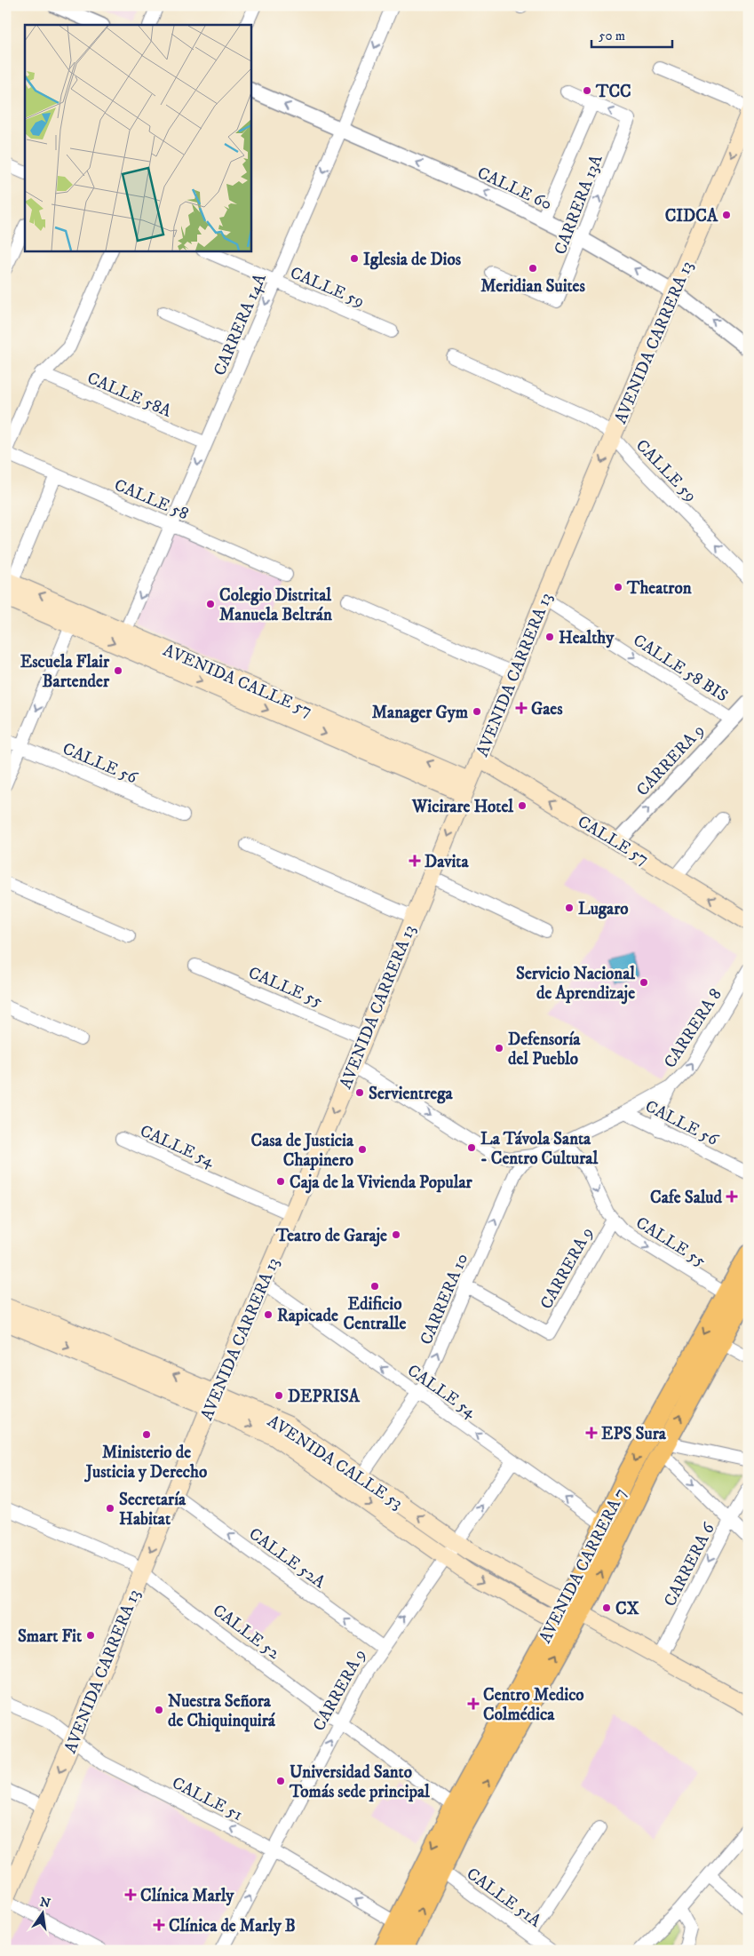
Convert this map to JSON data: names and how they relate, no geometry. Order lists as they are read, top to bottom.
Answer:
{
  "streets": {
    "main road": [
      "AVENIDA CARRERA 13",
      "AVENIDA CALLE 57",
      "CALLE 57",
      "AVENIDA CALLE 53",
      "AVENIDA CARRERA 7"
    ],
    "street": [
      "CALLE 60",
      "CARRERA 13A",
      "CALLE 59",
      "CARRERA 14A",
      "CALLE 58A",
      "CALLE 58",
      "CALLE 58 BIS",
      "CARRERA 9",
      "CALLE 56",
      "CALLE 55",
      "CARRERA 8",
      "CALLE 54",
      "CARRERA 10",
      "CALLE 52A",
      "CARRERA 6",
      "CALLE 52",
      "CALLE 51",
      "CALLE 51A"
    ]
  },
  "crossings": [
    ["CALLE 60", "CARRERA 13A"],
    ["CALLE 60", "CARRERA 14A"],
    ["CALLE 60", "AVENIDA CARRERA 13"],
    ["CALLE 59", "CARRERA 14A"],
    ["CALLE 59", "AVENIDA CARRERA 13"],
    ["CARRERA 14A", "CALLE 58A"],
    ["CARRERA 14A", "CALLE 58"],
    ["CARRERA 14A", "AVENIDA CALLE 57"],
    ["AVENIDA CARRERA 13", "CALLE 58 BIS"],
    ["AVENIDA CARRERA 13", "AVENIDA CALLE 57"],
    ["AVENIDA CARRERA 13", "CALLE 57"],
    ["AVENIDA CARRERA 13", "CALLE 55"],
    ["AVENIDA CARRERA 13", "CALLE 54"],
    ["AVENIDA CARRERA 13", "AVENIDA CALLE 53"],
    ["AVENIDA CARRERA 13", "CALLE 52A"],
    ["AVENIDA CARRERA 13", "CALLE 52"],
    ["AVENIDA CARRERA 13", "CALLE 51"],
    ["CALLE 58 BIS", "CARRERA 9"],
    ["CARRERA 9", "CALLE 57"],
    ["CARRERA 9", "CALLE 55"],
    ["CARRERA 9", "CALLE 54"],
    ["CARRERA 9", "CARRERA 10"],
    ["CARRERA 9", "AVENIDA CALLE 53"],
    ["CARRERA 9", "CALLE 52A"],
    ["CARRERA 9", "CALLE 52"],
    ["CARRERA 9", "CALLE 51"],
    ["CALLE 56", "CARRERA 8"],
    ["CALLE 55", "AVENIDA CARRERA 7"],
    ["CALLE 54", "CARRERA 10"],
    ["CALLE 54", "AVENIDA CARRERA 7"],
    ["CARRERA 10", "AVENIDA CALLE 53"],
    ["AVENIDA CALLE 53", "CARRERA 6"],
    ["AVENIDA CALLE 53", "AVENIDA CARRERA 7"],
    ["AVENIDA CARRERA 7", "CALLE 52"],
    ["AVENIDA CARRERA 7", "CALLE 51"],
    ["AVENIDA CARRERA 7", "CALLE 51A"]
  ],
  "one_way": [
    "CALLE 60",
    "CARRERA 14A",
    "AVENIDA CARRERA 13",
    "CALLE 58 BIS",
    "CARRERA 9",
    "CALLE 57",
    "CALLE 55",
    "CARRERA 8",
    "CALLE 54",
    "CARRERA 10",
    "CALLE 52A",
    "CARRERA 6",
    "CALLE 51"
  ],
  "places": {
    "other": [
      "TCC",
      "CIDCA",
      "Iglesia de Dios",
      "Meridian Suites",
      "Theatron",
      "Colegio Distrital Manuela Beltrán",
      "Healthy",
      "Escuela Flair Bartender",
      "Manager Gym",
      "Wicirare Hotel",
      "Lugaro",
      "Servicio Nacional de Aprendizaje",
      "Defensoría del Pueblo",
      "Servientrega",
      "La Távola Santa - Centro Cultural",
      "Casa de Justicia Chapinero",
      "Caja de la Vivienda Popular",
      "Teatro de Garaje",
      "Edificio Centralle",
      "Rapicade",
      "DEPRISA",
      "Ministerio de Justicia y Derecho",
      "Secretaría Habitat",
      "CX",
      "Smart Fit",
      "Nuestra Señora de Chiquinquirá",
      "Universidad Santo Tomás sede principal"
    ],
    "health": [
      "Gaes",
      "Davita",
      "Cafe Salud",
      "EPS Sura",
      "Centro Medico Colmédica",
      "Clínica Marly",
      "Clínica de Marly B"
    ]
  },
  "scale_bar": "50 m",
  "north": "top"
}
